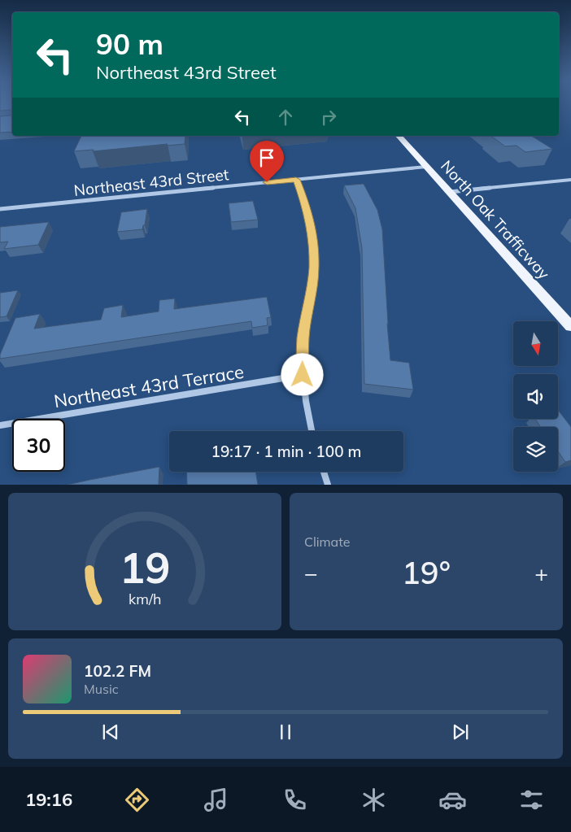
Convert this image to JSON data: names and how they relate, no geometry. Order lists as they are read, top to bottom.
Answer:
{
  "streets": {
    "main road": ["North Oak Trafficway"],
    "street": ["Northeast 43rd Street", "Northeast 43rd Terrace"]
  },
  "crossings": [
    ["Northeast 43rd Street", "North Oak Trafficway"]
  ],
  "north": "bottom",
  "page": {
    "turn": ["90 m", "Northeast 43rd Street"],
    "limit": "30",
    "trip": "19:17 · 1 min · 100 m",
    "tile": "Climate",
    "heat": ["−", "19°", "+"],
    "song": ["102.2 FM", "Music"],
    "tabs": "19:16",
    "gauge": ["19", "km/h"]
  }
}
